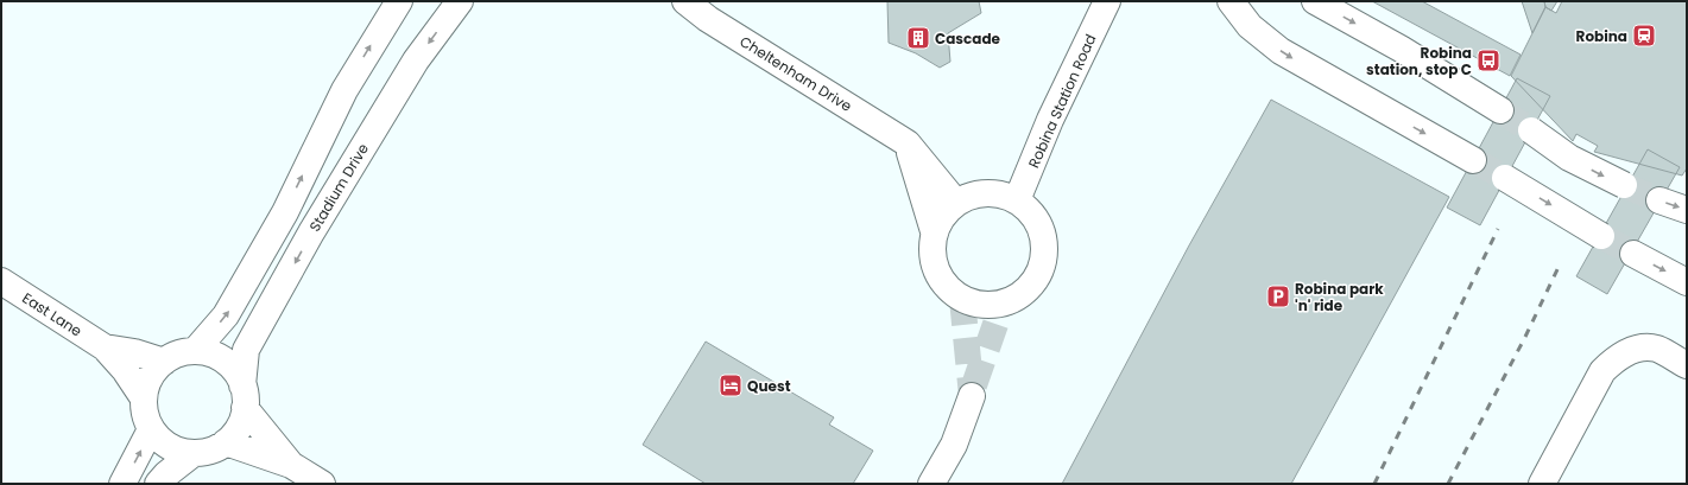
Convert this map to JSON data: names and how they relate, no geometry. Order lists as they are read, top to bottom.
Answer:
{
  "streets": {
    "street": [
      "Cheltenham Drive",
      "Robina Station Road",
      "Stadium Drive",
      "East Lane"
    ]
  },
  "crossings": [
    ["Cheltenham Drive", "Robina Station Road"]
  ],
  "places": {
    "station": ["Robina"],
    "building": ["Cascade"],
    "bus stop": ["Robina station, stop C"],
    "parking": ["Robina park 'n' ride"],
    "hotel": ["Quest"]
  }
}
